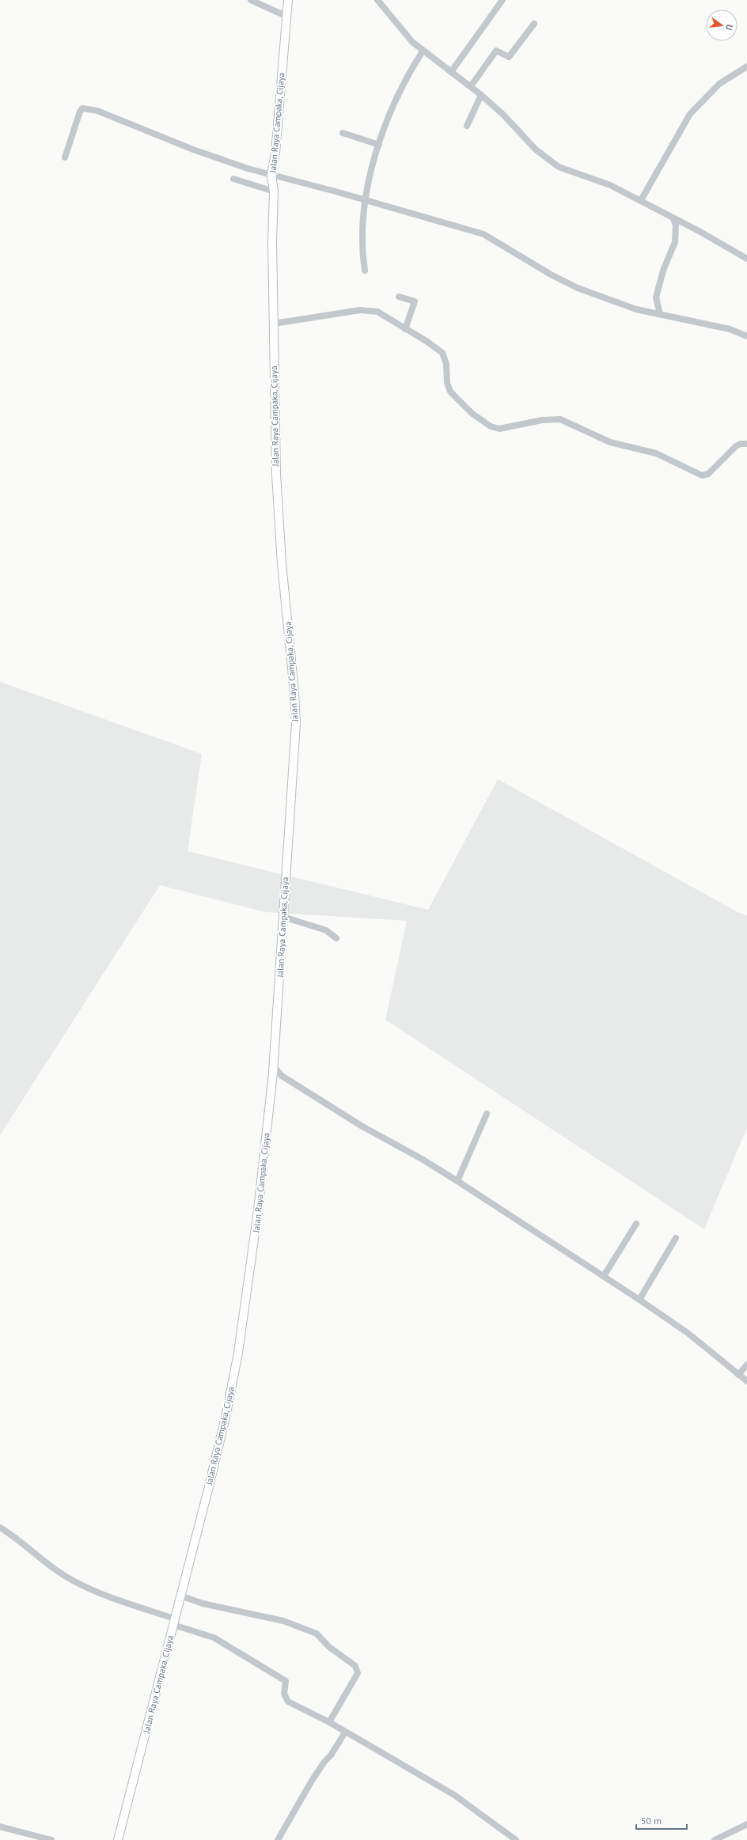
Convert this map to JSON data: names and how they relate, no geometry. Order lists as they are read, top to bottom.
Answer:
{
  "streets": {
    "main road": ["Jalan Raya Campaka, Cijaya"]
  },
  "scale_bar": "50 m",
  "north": "right"
}
